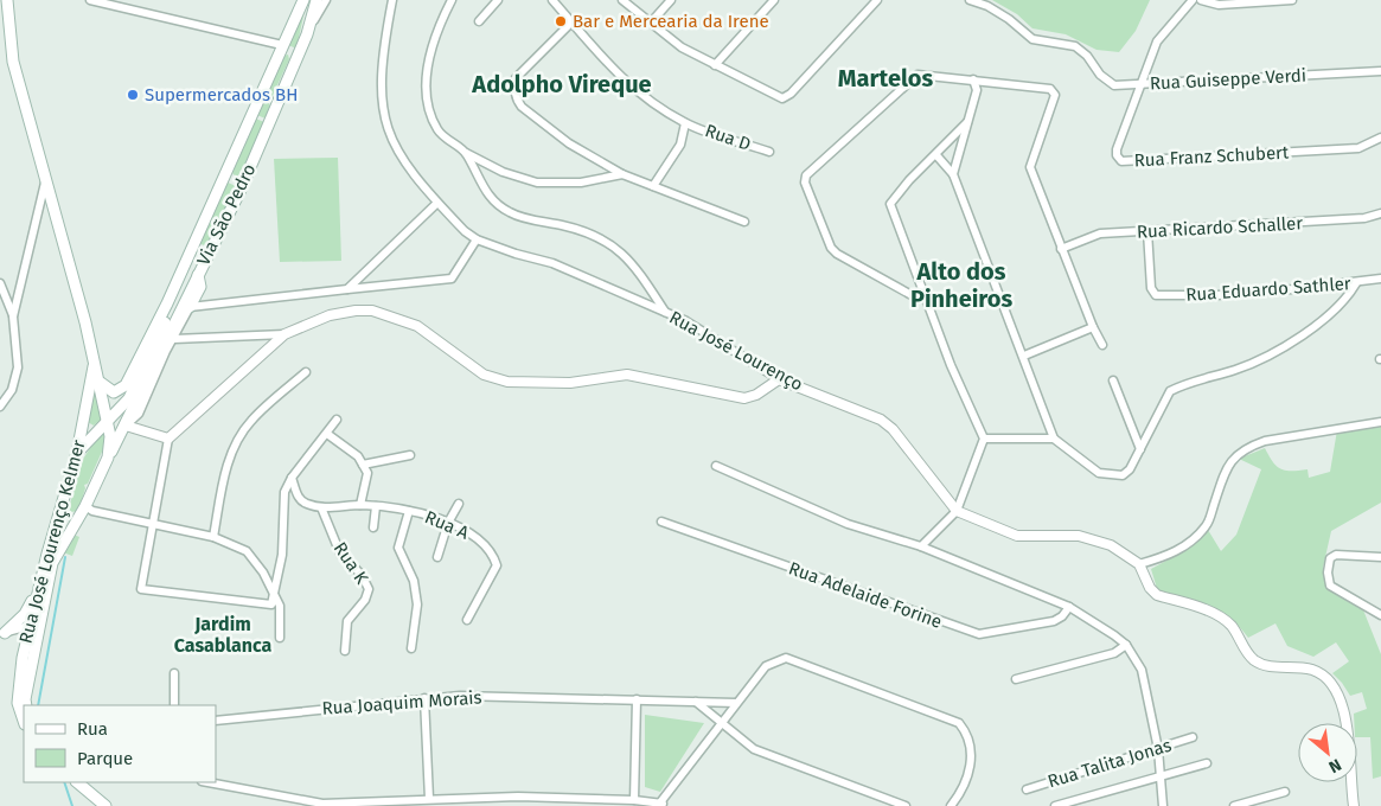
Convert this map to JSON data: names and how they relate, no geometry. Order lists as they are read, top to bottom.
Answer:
{
  "streets": {
    "main road": ["Via São Pedro", "Rua José Lourenço Kelmer"],
    "street": [
      "Rua Guiseppe Verdi",
      "Rua D",
      "Rua Franz Schubert",
      "Rua Ricardo Schaller",
      "Rua Eduardo Sathler",
      "Rua José Lourenço",
      "Rua A",
      "Rua K",
      "Rua Adelaide Forine",
      "Rua Joaquim Morais",
      "Rua Talita Jonas"
    ]
  },
  "crossings": [
    ["Rua Guiseppe Verdi", "Rua Franz Schubert"],
    ["Via São Pedro", "Rua José Lourenço Kelmer"],
    ["Rua Ricardo Schaller", "Rua Eduardo Sathler"],
    ["Rua A", "Rua K"]
  ],
  "districts": [
    "Martelos",
    "Adolpho Vireque",
    "Alto dos Pinheiros",
    "Jardim Casablanca"
  ],
  "places": ["Bar e Mercearia da Irene", "Supermercados BH"],
  "legend": ["Rua", "Parque"],
  "north": "bottom right"
}
